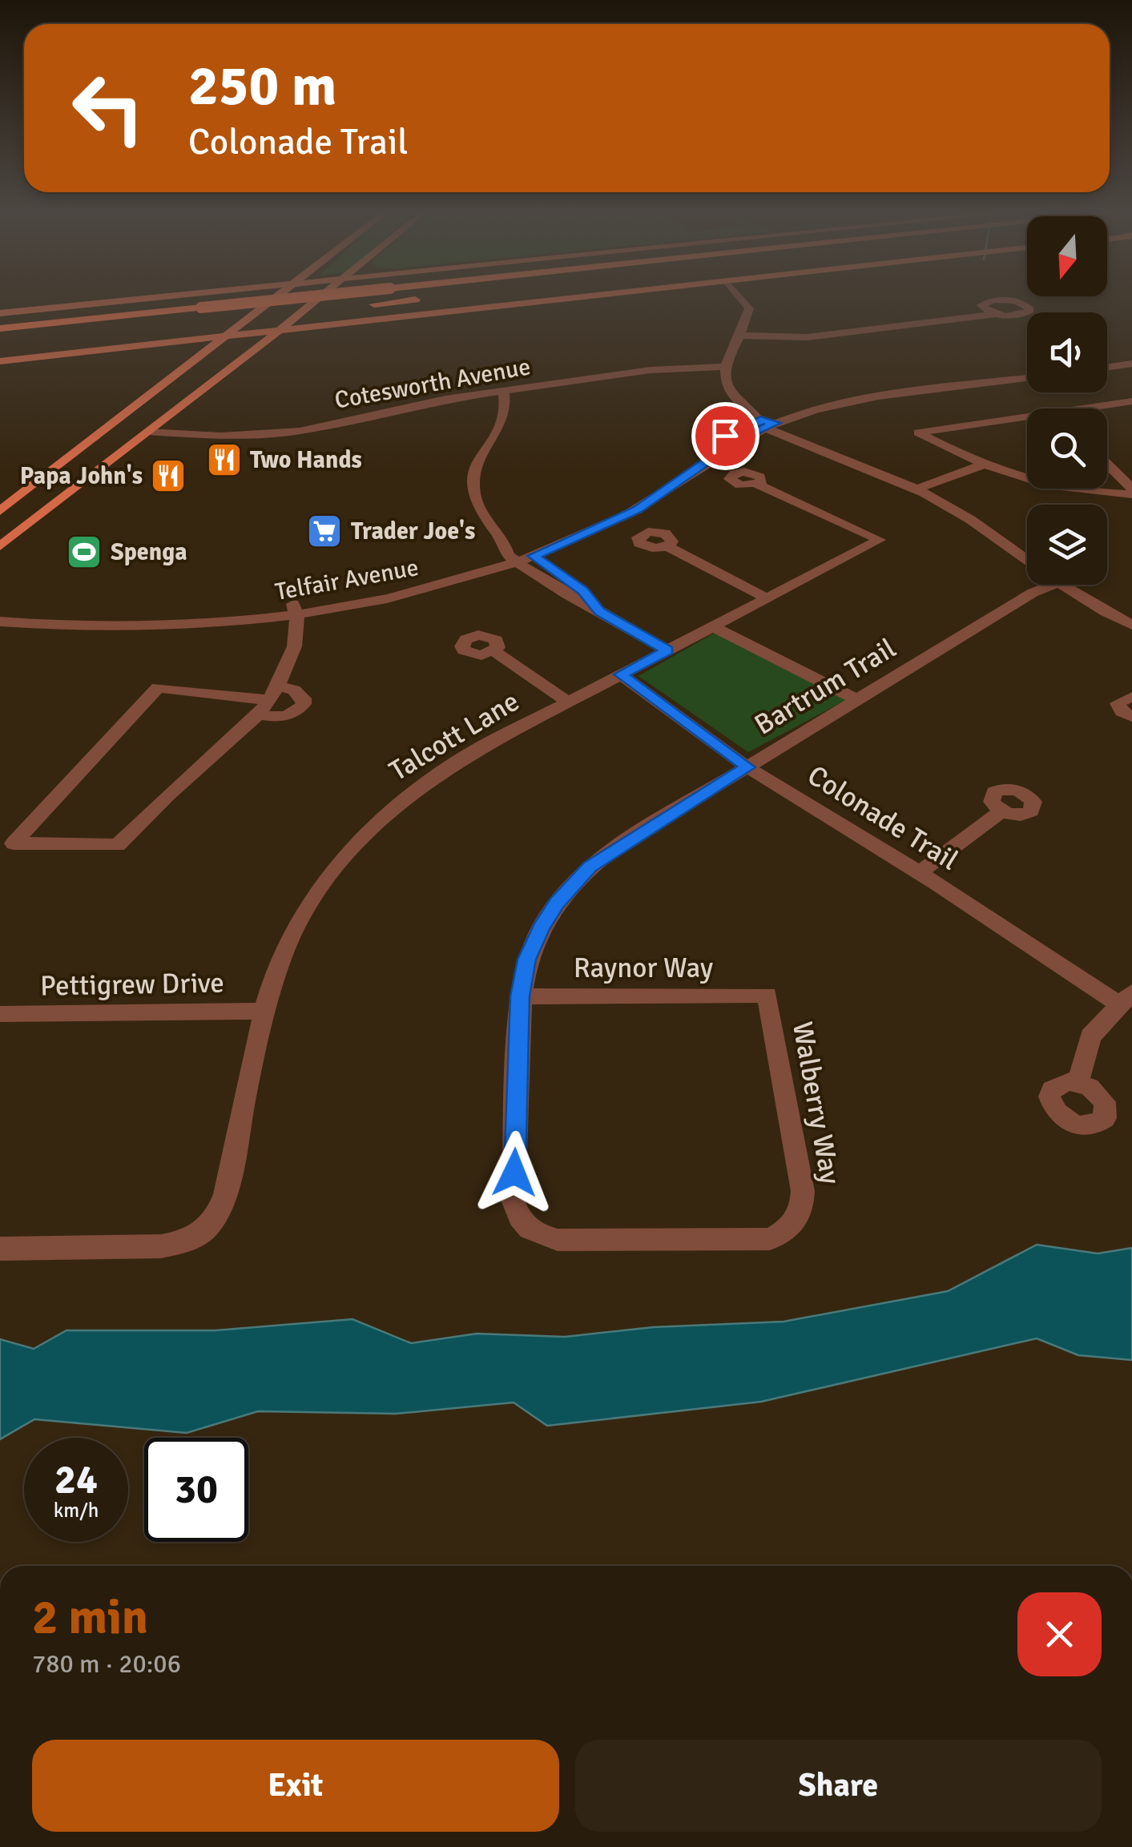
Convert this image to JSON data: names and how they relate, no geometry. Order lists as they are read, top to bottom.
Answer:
{
  "streets": {
    "street": [
      "Cotesworth Avenue",
      "Telfair Avenue",
      "Bartrum Trail",
      "Talcott Lane",
      "Colonade Trail",
      "Raynor Way",
      "Pettigrew Drive",
      "Walberry Way"
    ]
  },
  "crossings": [
    ["Bartrum Trail", "Colonade Trail"],
    ["Bartrum Trail", "Raynor Way"],
    ["Bartrum Trail", "Walberry Way"],
    ["Talcott Lane", "Colonade Trail"],
    ["Talcott Lane", "Pettigrew Drive"],
    ["Raynor Way", "Walberry Way"]
  ],
  "places": {
    "restaurant": ["Two Hands", "Papa John's"],
    "supermarket": ["Trader Joe's"],
    "sports": ["Spenga"]
  },
  "north": "bottom",
  "page": {
    "turn": ["250 m", "Colonade Trail"],
    "speed": "24 km/h",
    "limit": "30",
    "heading": ["2 min", "780 m · 20:06"],
    "buttons": ["Exit", "Share"]
  }
}
